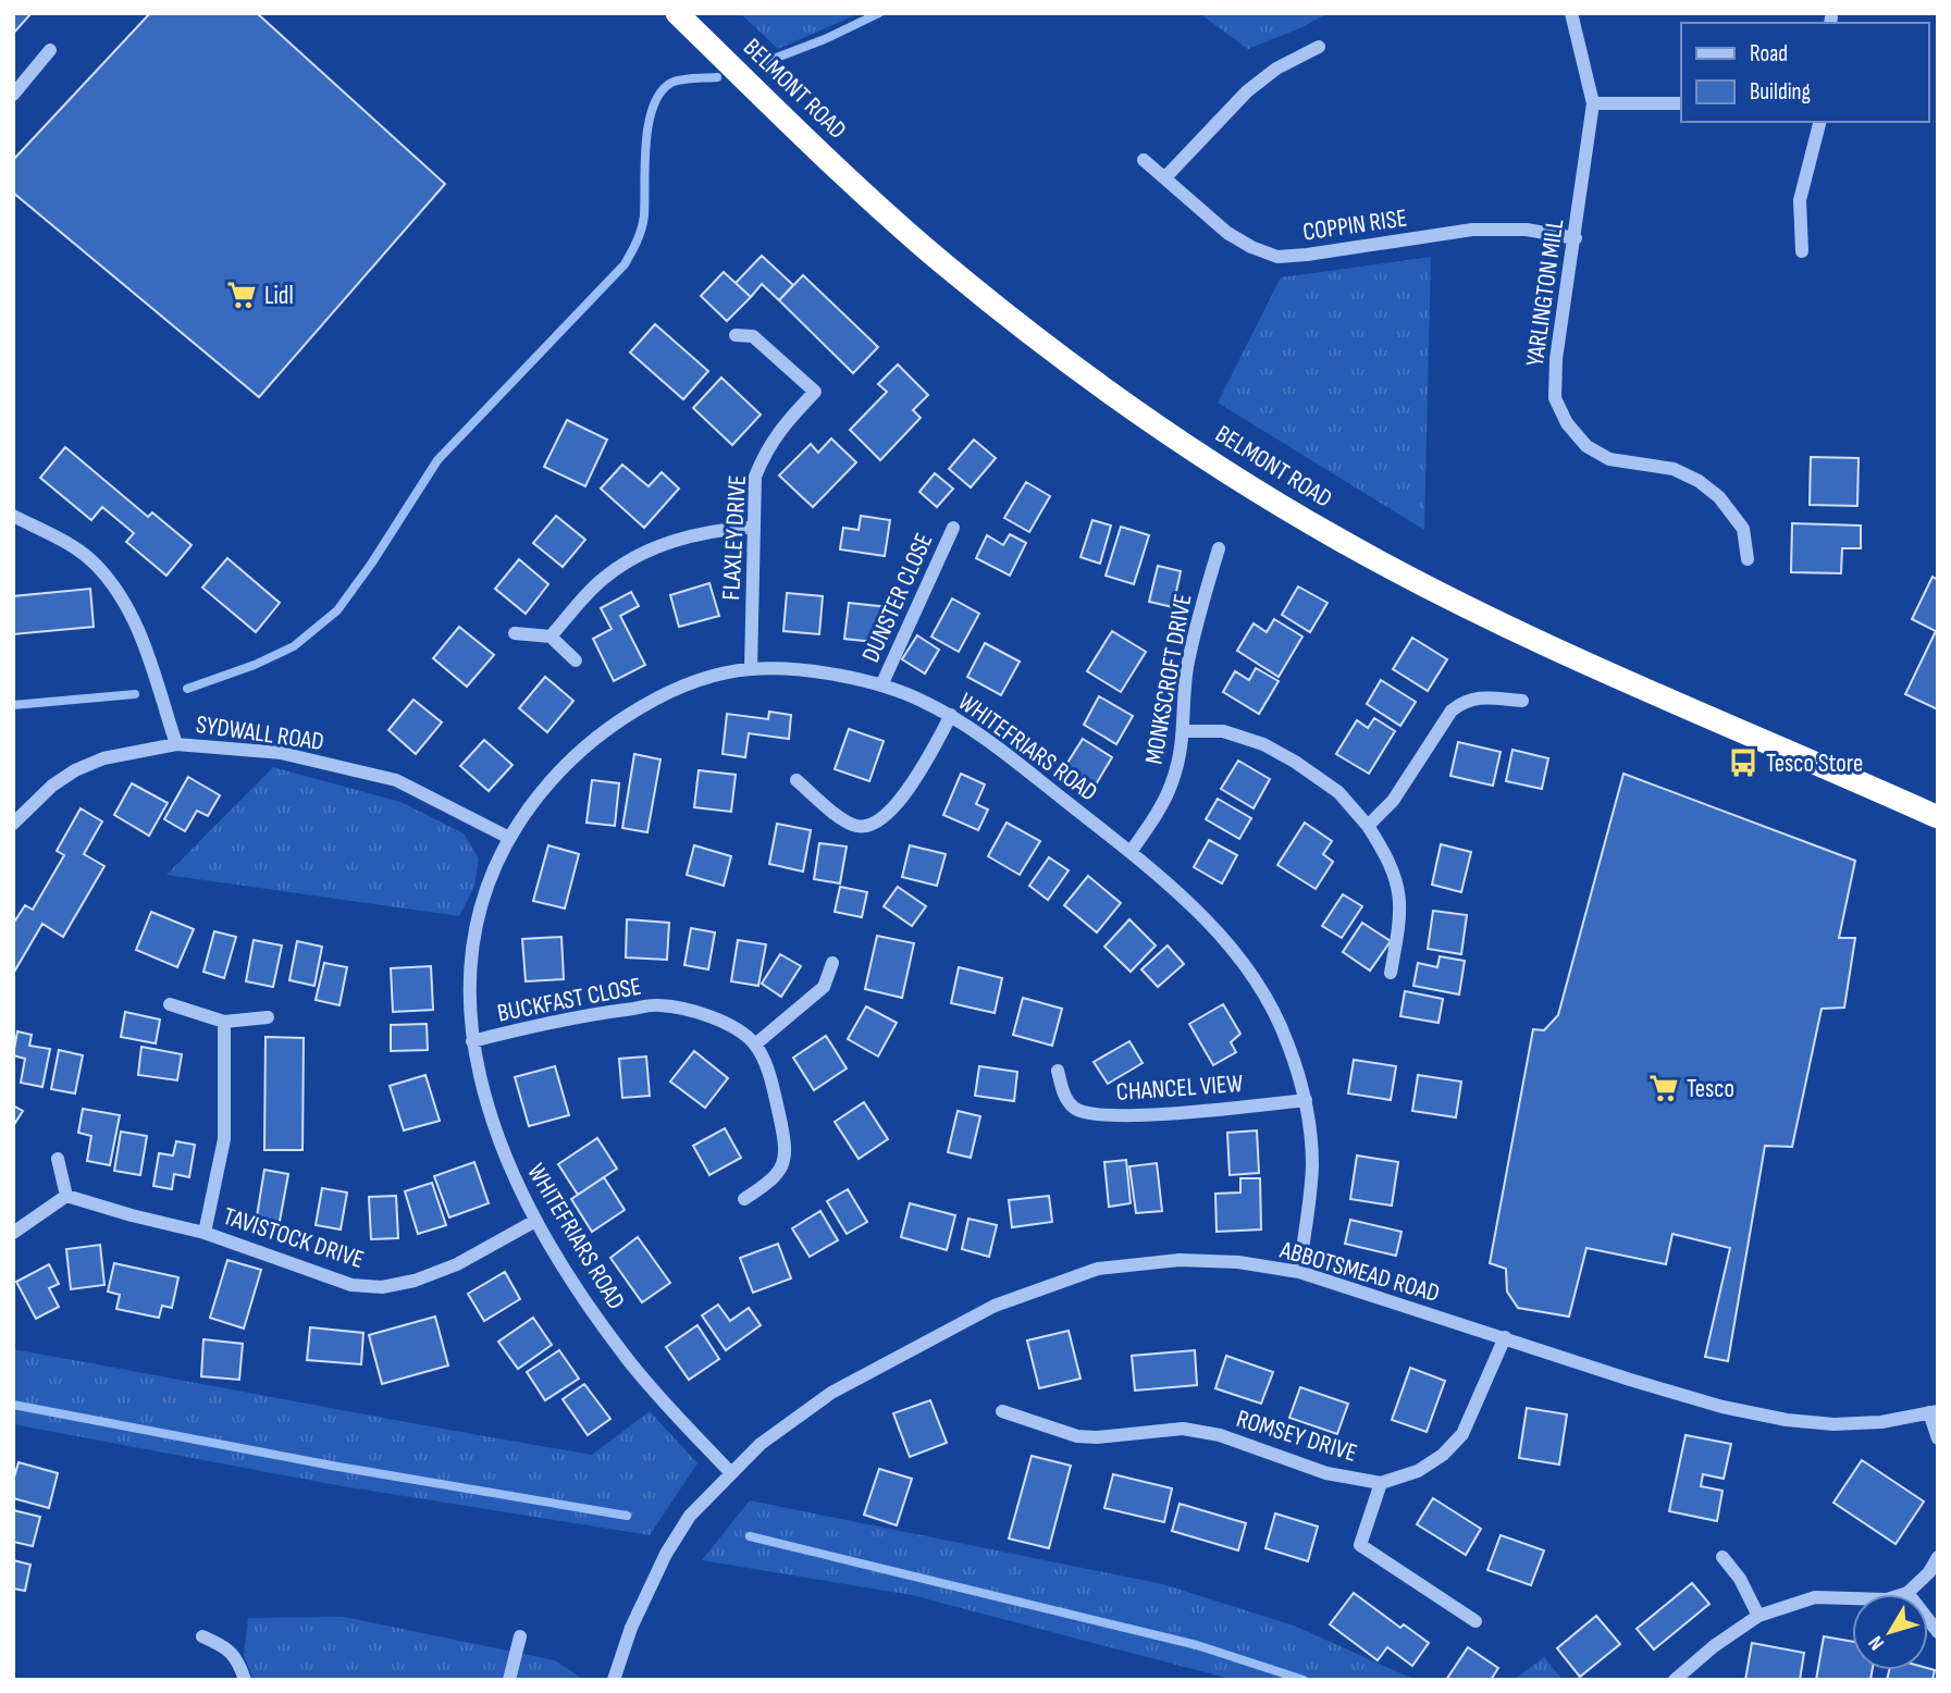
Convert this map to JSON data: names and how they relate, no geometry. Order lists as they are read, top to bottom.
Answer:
{
  "streets": {
    "highway": ["BELMONT ROAD"],
    "street": [
      "COPPIN RISE",
      "YARLINGTON MILL",
      "FLAXLEY DRIVE",
      "DUNSTER CLOSE",
      "MONKSCROFT DRIVE",
      "SYDWALL ROAD",
      "WHITEFRIARS ROAD",
      "BUCKFAST CLOSE",
      "CHANCEL VIEW",
      "TAVISTOCK DRIVE",
      "ABBOTSMEAD ROAD",
      "ROMSEY DRIVE"
    ]
  },
  "crossings": [
    ["COPPIN RISE", "YARLINGTON MILL"],
    ["FLAXLEY DRIVE", "WHITEFRIARS ROAD"],
    ["DUNSTER CLOSE", "WHITEFRIARS ROAD"],
    ["MONKSCROFT DRIVE", "WHITEFRIARS ROAD"],
    ["SYDWALL ROAD", "WHITEFRIARS ROAD"],
    ["WHITEFRIARS ROAD", "BUCKFAST CLOSE"],
    ["WHITEFRIARS ROAD", "CHANCEL VIEW"],
    ["WHITEFRIARS ROAD", "TAVISTOCK DRIVE"],
    ["WHITEFRIARS ROAD", "ABBOTSMEAD ROAD"],
    ["ABBOTSMEAD ROAD", "ROMSEY DRIVE"]
  ],
  "places": {
    "supermarket": ["Lidl", "Tesco"],
    "bus stop": ["Tesco Store"]
  },
  "legend": ["Road", "Building"],
  "north": "bottom left"
}
